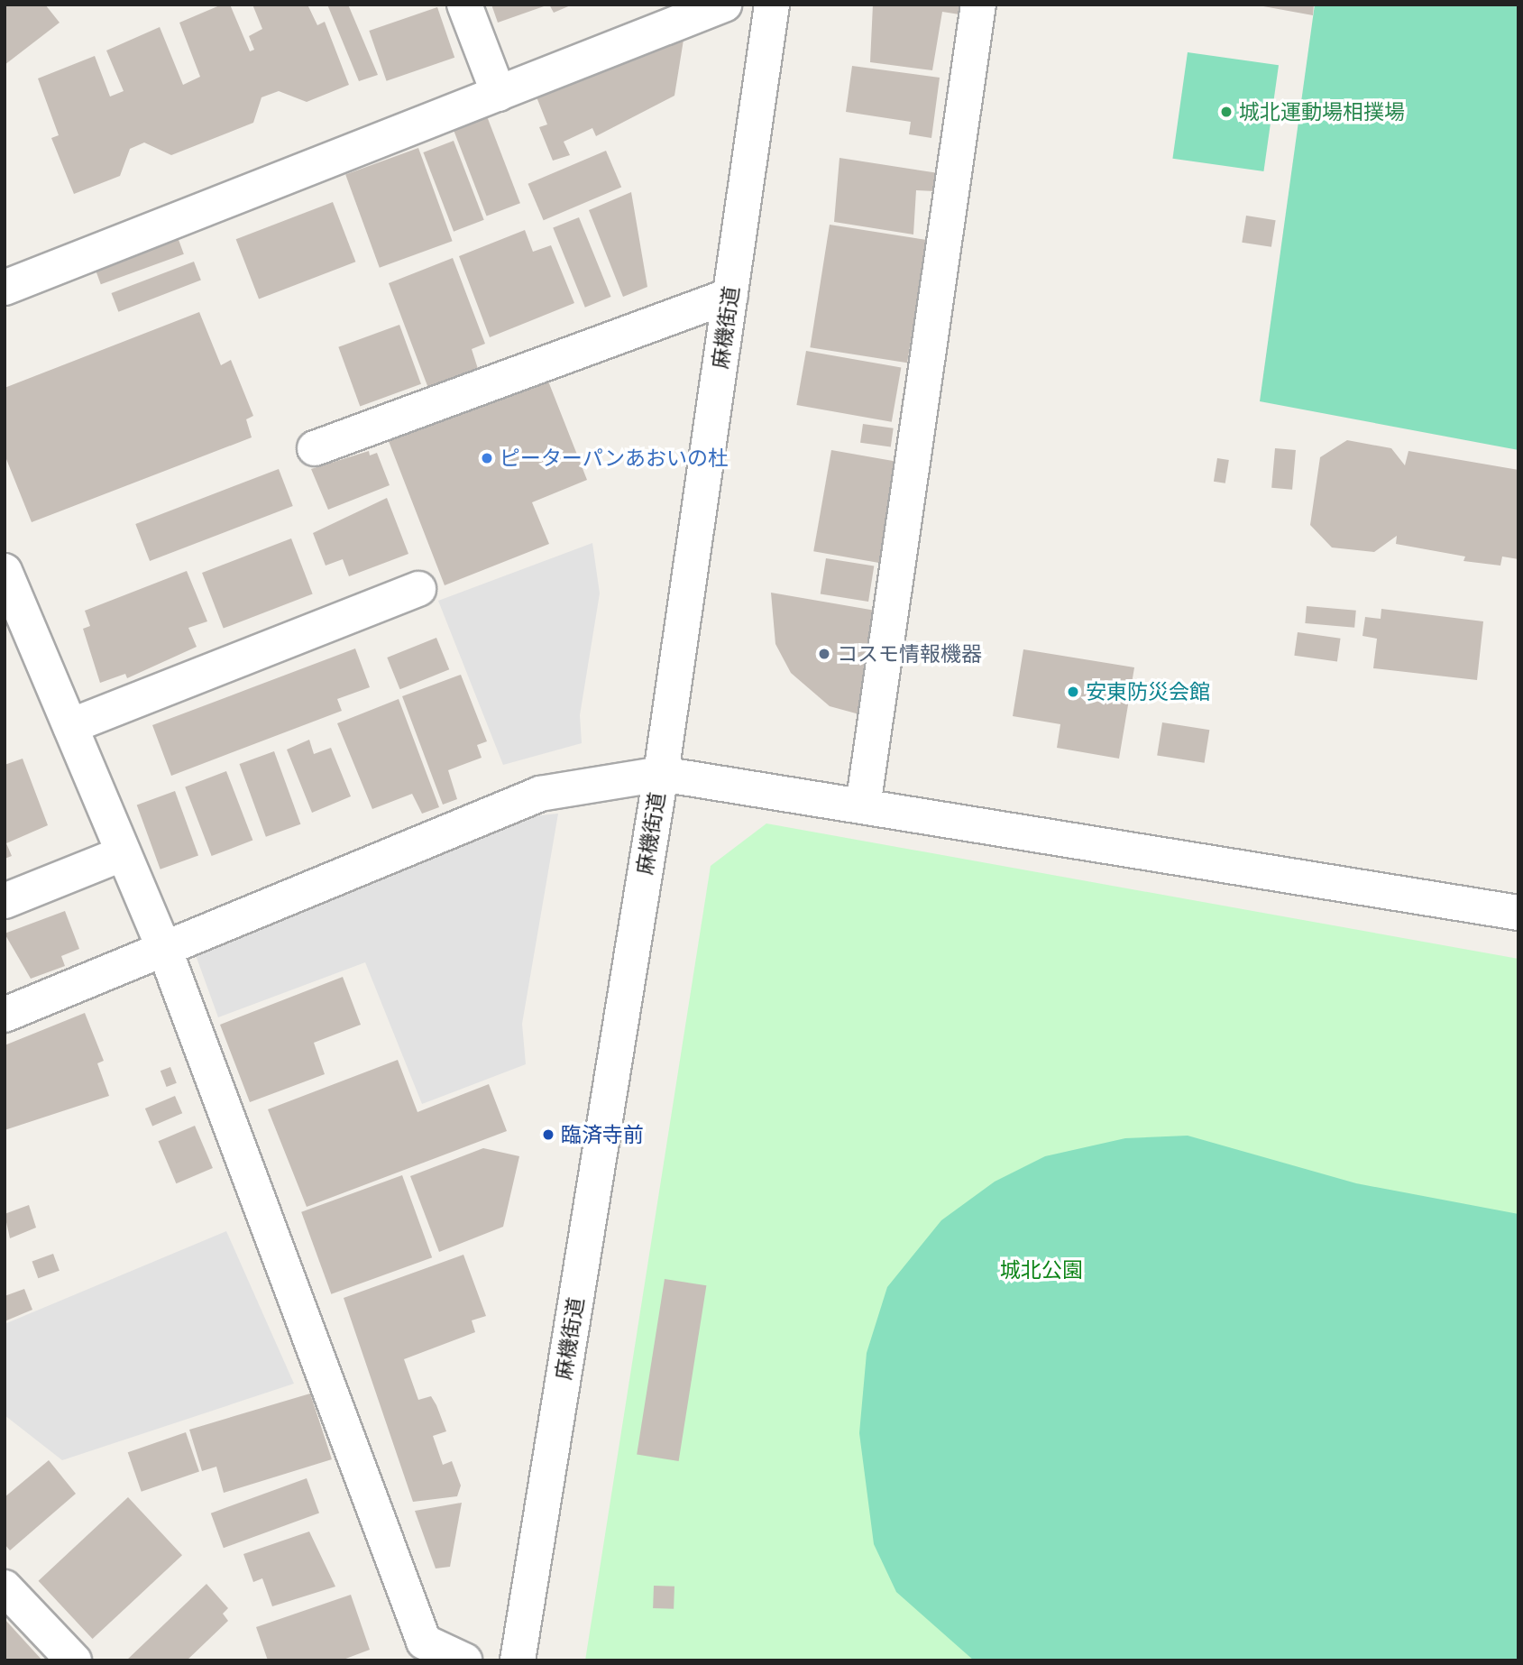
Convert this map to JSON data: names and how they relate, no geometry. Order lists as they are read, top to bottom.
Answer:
{
  "streets": {
    "street": ["麻機街道"]
  },
  "parks": ["城北公園"],
  "places": [
    "城北運動場相撲場",
    "ピーターパンあおいの杜",
    "コスモ情報機器",
    "安東防災会館",
    "臨済寺前"
  ]
}
